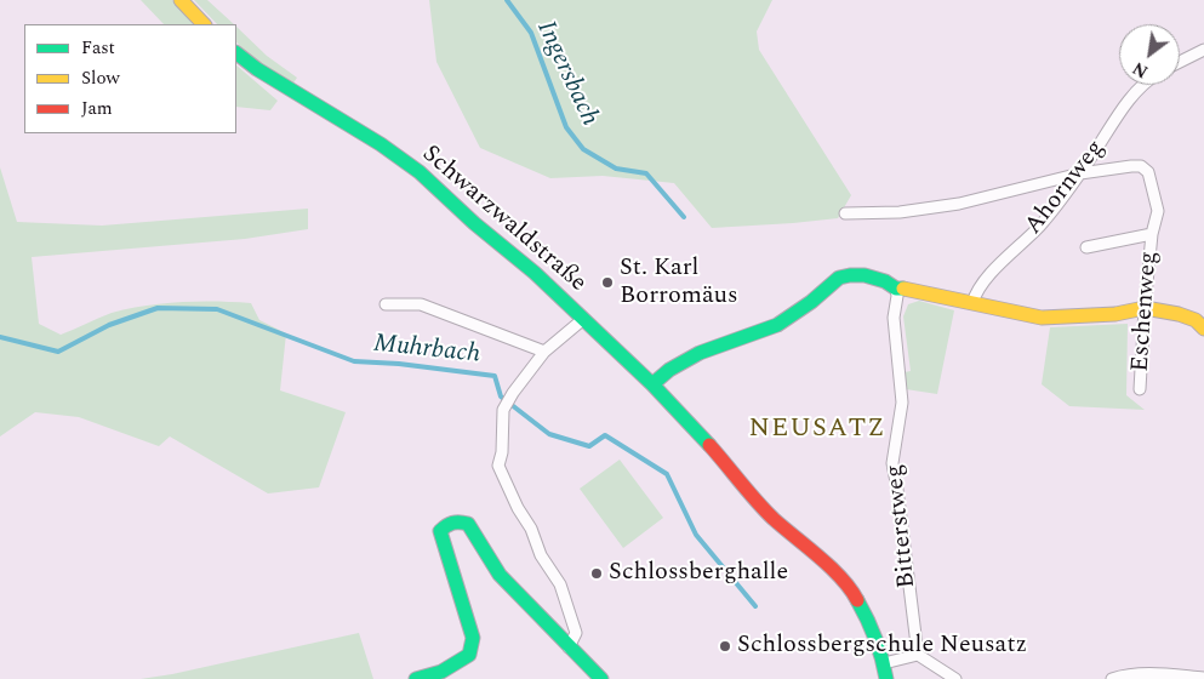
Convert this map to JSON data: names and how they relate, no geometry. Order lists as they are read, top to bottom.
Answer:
{
  "streets": {
    "street": [
      "Ahornweg",
      "Schwarzwaldstraße",
      "Eschenweg",
      "Bitterstweg"
    ]
  },
  "crossings": [
    ["Ahornweg", "Eschenweg"]
  ],
  "districts": ["NEUSATZ"],
  "water": ["Ingersbach", "Muhrbach"],
  "places": ["St. Karl Borromäus", "Schlossberghalle", "Schlossbergschule Neusatz"],
  "legend": ["Fast", "Slow", "Jam"],
  "north": "bottom left"
}
